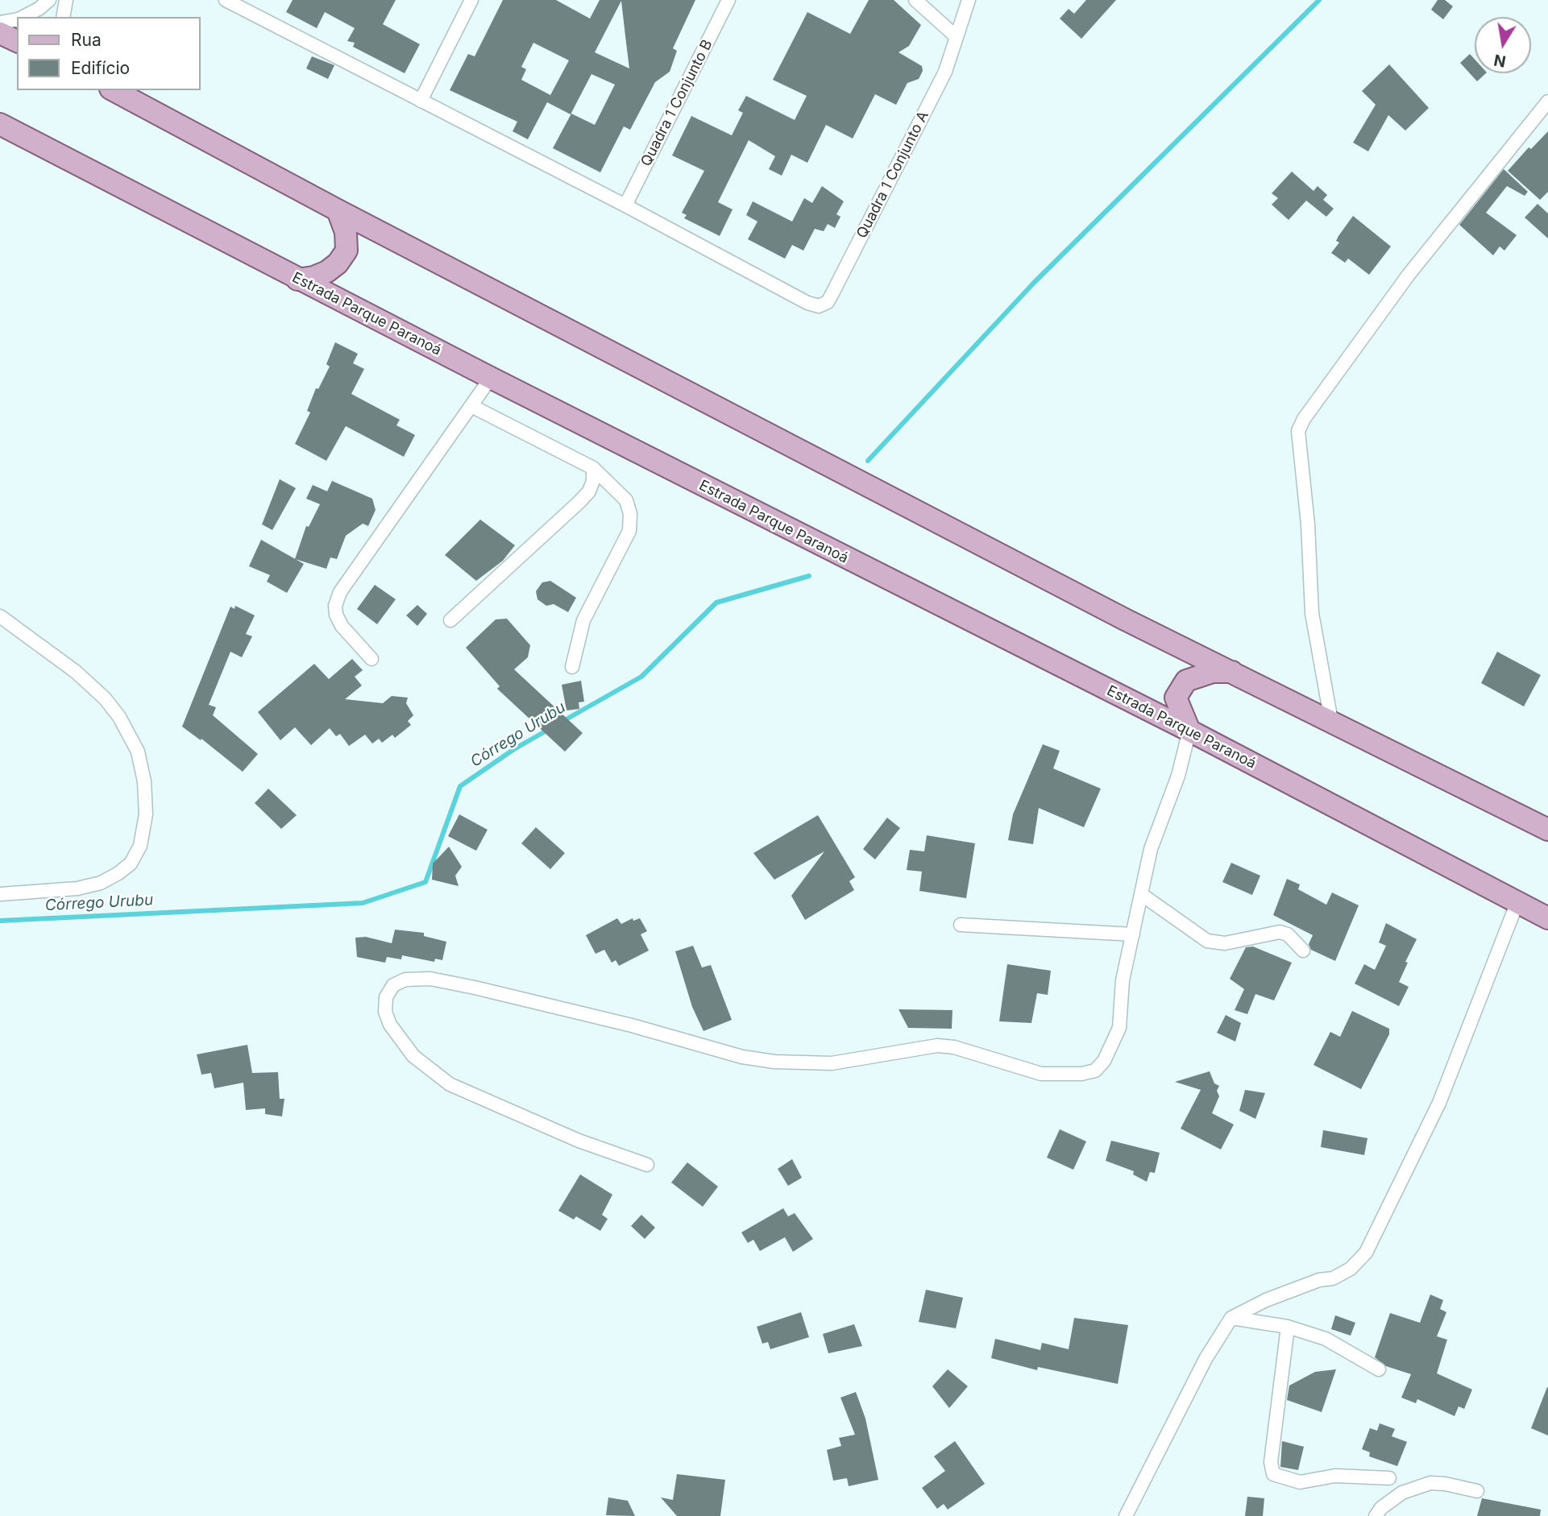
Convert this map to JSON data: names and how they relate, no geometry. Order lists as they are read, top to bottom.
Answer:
{
  "streets": {
    "main road": ["Estrada Parque Paranoá"],
    "street": ["Quadra 1 Conjunto B", "Quadra 1 Conjunto A"]
  },
  "crossings": [
    ["Quadra 1 Conjunto B", "Quadra 1 Conjunto A"]
  ],
  "water": ["Córrego Urubu"],
  "legend": ["Rua", "Edifício"],
  "north": "bottom"
}
